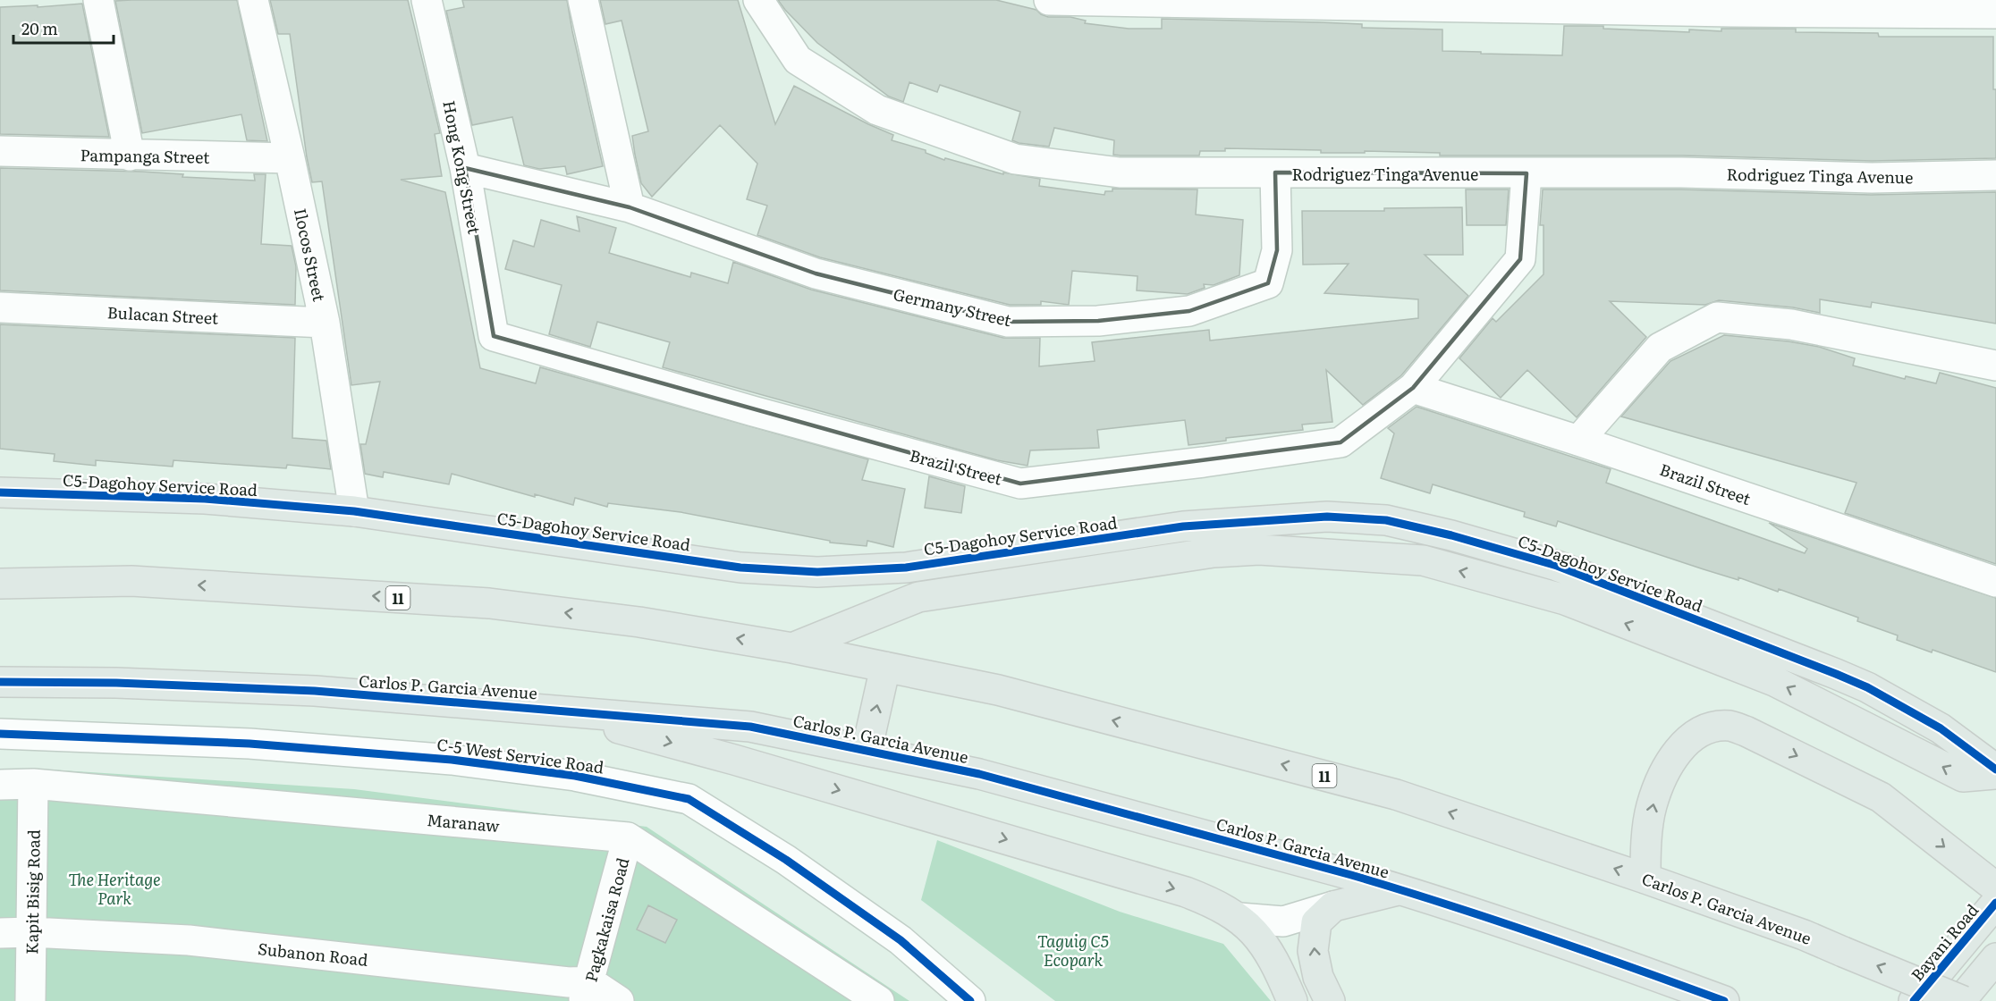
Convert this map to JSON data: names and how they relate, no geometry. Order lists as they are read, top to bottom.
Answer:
{
  "streets": {
    "main road": [
      "C5-Dagohoy Service Road",
      "11",
      "Carlos P. Garcia Avenue",
      "Bayani Road"
    ],
    "street": [
      "Pampanga Street",
      "Hong Kong Street",
      "Rodriguez Tinga Avenue",
      "Ilocos Street",
      "Germany Street",
      "Bulacan Street",
      "Brazil Street",
      "C-5 West Service Road",
      "Maranaw",
      "Kapit Bisig Road",
      "Pagkakaisa Road",
      "Subanon Road"
    ]
  },
  "crossings": [
    ["Pampanga Street", "Ilocos Street"],
    ["Hong Kong Street", "Germany Street"],
    ["Hong Kong Street", "Brazil Street"],
    ["Rodriguez Tinga Avenue", "Germany Street"],
    ["Rodriguez Tinga Avenue", "Brazil Street"],
    ["Ilocos Street", "Bulacan Street"],
    ["Ilocos Street", "C5-Dagohoy Service Road"],
    ["Maranaw", "Kapit Bisig Road"],
    ["Maranaw", "Pagkakaisa Road"],
    ["Kapit Bisig Road", "Subanon Road"],
    ["Pagkakaisa Road", "Subanon Road"]
  ],
  "parks": ["The Heritage Park", "Taguig C5 Ecopark"],
  "scale_bar": "20 m"
}
